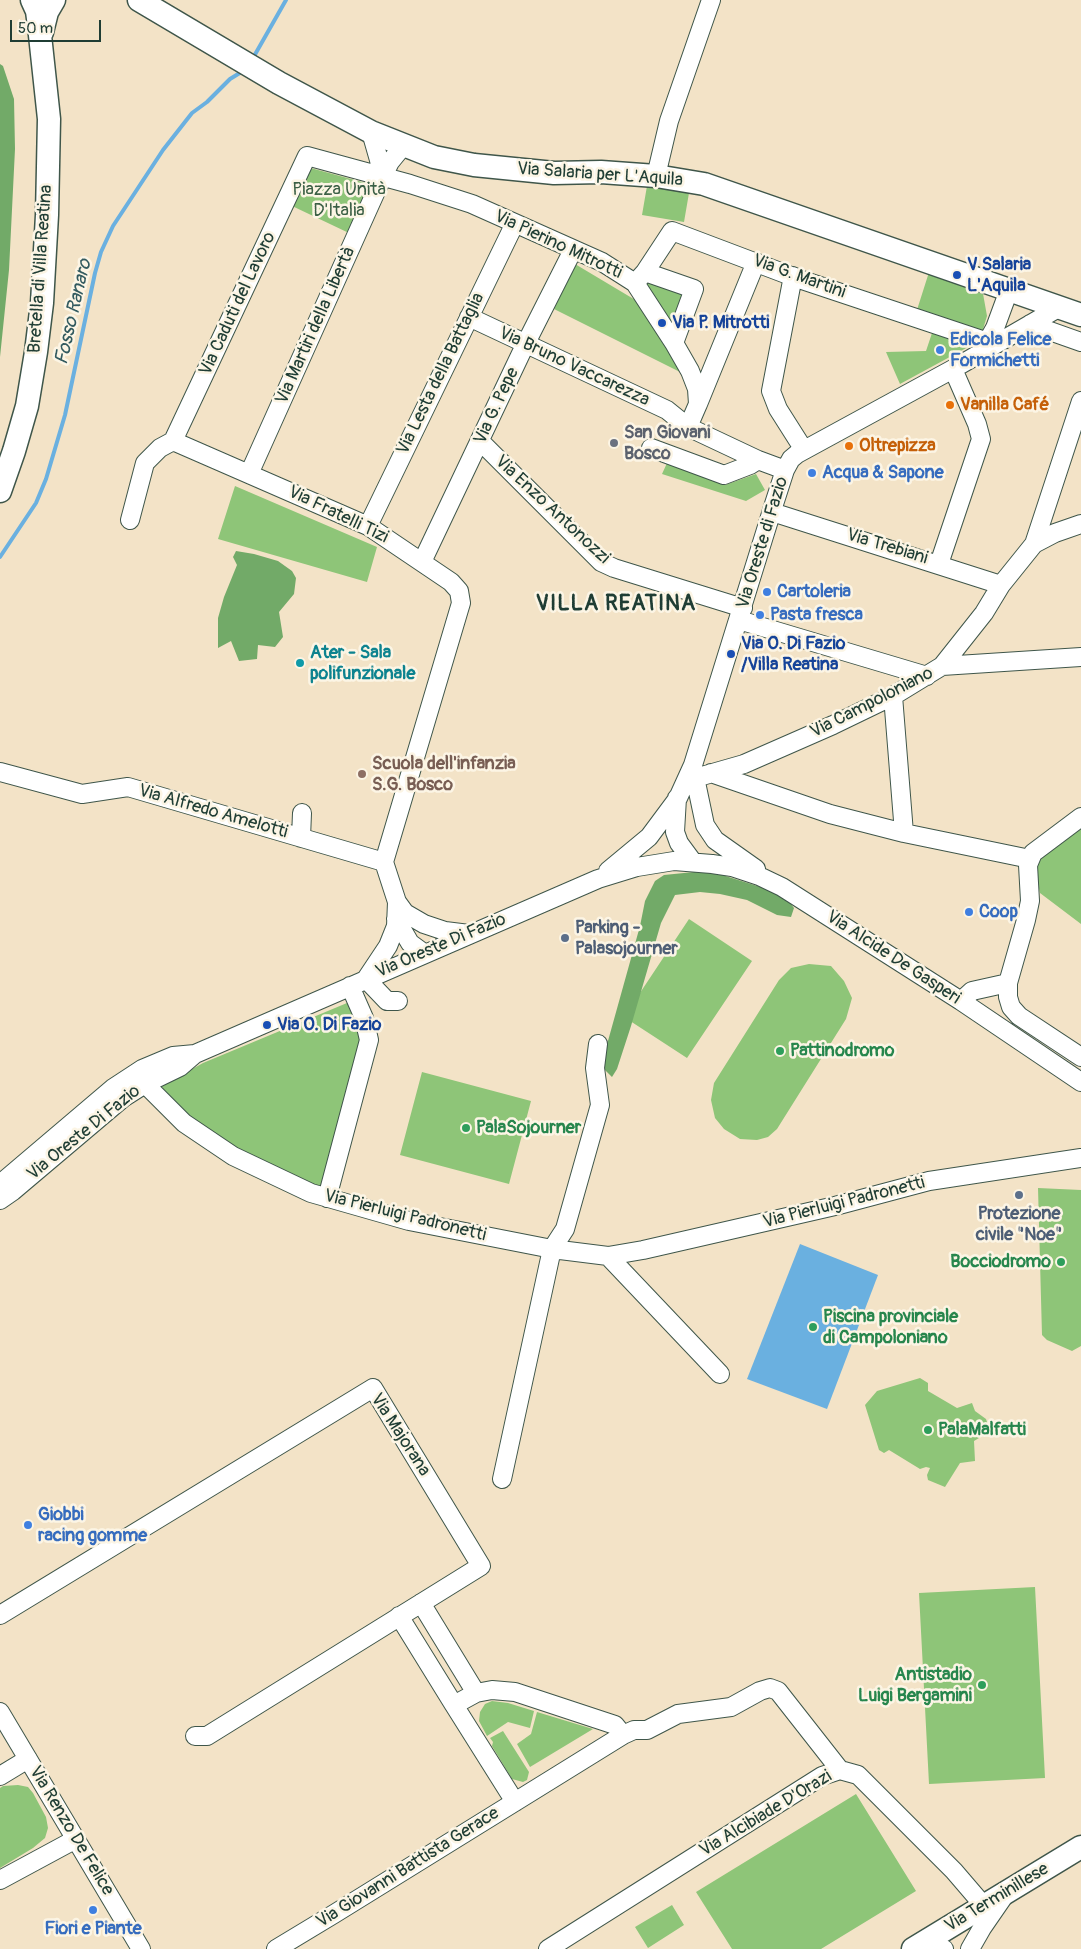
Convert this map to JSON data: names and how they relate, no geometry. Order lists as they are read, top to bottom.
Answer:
{
  "streets": {
    "main road": ["Via Salaria per L'Aquila", "Bretella di Villa Reatina", "Via Terminillese"],
    "street": [
      "Via Pierino Mitrotti",
      "Via G. Martini",
      "Via Caduti del Lavoro",
      "Via Martiri della Libertà",
      "Via Bruno Vaccarezza",
      "Via Lesta della Battaglia",
      "Via G. Pepe",
      "Via Enzo Antonozzi",
      "Via Fratelli Tizi",
      "Via Oreste di Fazio",
      "Via Trebiani",
      "Via Campoloniano",
      "Via Alfredo Amelotti",
      "Via Oreste Di Fazio",
      "Via Alcide De Gasperi",
      "Via Pierluigi Padronetti",
      "Via Majorana",
      "Via Alcibiade D'Orazi",
      "Via Renzo De Felice",
      "Via Giovanni Battista Gerace"
    ]
  },
  "crossings": [
    ["Via Salaria per L'Aquila", "Via Oreste di Fazio"],
    ["Via Pierino Mitrotti", "Via G. Martini"],
    ["Via Pierino Mitrotti", "Via Caduti del Lavoro"],
    ["Via Pierino Mitrotti", "Via Martiri della Libertà"],
    ["Via Pierino Mitrotti", "Via Lesta della Battaglia"],
    ["Via Pierino Mitrotti", "Via G. Pepe"],
    ["Via G. Martini", "Via Oreste di Fazio"],
    ["Via Caduti del Lavoro", "Via Martiri della Libertà"],
    ["Via Caduti del Lavoro", "Via Fratelli Tizi"],
    ["Via Martiri della Libertà", "Via Fratelli Tizi"],
    ["Via Bruno Vaccarezza", "Via Lesta della Battaglia"],
    ["Via Bruno Vaccarezza", "Via G. Pepe"],
    ["Via Bruno Vaccarezza", "Via Oreste di Fazio"],
    ["Via Lesta della Battaglia", "Via Fratelli Tizi"],
    ["Via G. Pepe", "Via Enzo Antonozzi"],
    ["Via G. Pepe", "Via Fratelli Tizi"],
    ["Via Enzo Antonozzi", "Via Oreste di Fazio"],
    ["Via Enzo Antonozzi", "Via Campoloniano"],
    ["Via Fratelli Tizi", "Via Alfredo Amelotti"],
    ["Via Oreste di Fazio", "Via Trebiani"],
    ["Via Oreste di Fazio", "Via Campoloniano"],
    ["Via Trebiani", "Via Campoloniano"],
    ["Via Oreste Di Fazio", "Via Alcide De Gasperi"],
    ["Via Oreste Di Fazio", "Via Pierluigi Padronetti"],
    ["Via Alcibiade D'Orazi", "Via Giovanni Battista Gerace"],
    ["Via Alcibiade D'Orazi", "Via Terminillese"]
  ],
  "districts": ["VILLA REATINA"],
  "water": ["Fosso Ranaro"],
  "parks": ["Piazza Unità D'Italia"],
  "places": [
    "V Salaria L'Aquila",
    "Via P. Mitrotti",
    "Edicola Felice Formichetti",
    "Vanilla Café",
    "San Giovani Bosco",
    "Oltrepizza",
    "Acqua & Sapone",
    "Cartoleria",
    "Pasta fresca",
    "Via O. Di Fazio /Villa Reatina",
    "Ater - Sala polifunzionale",
    "Scuola dell'infanzia S.G. Bosco",
    "Coop",
    "Parking - Palasojourner",
    "Via O. Di Fazio",
    "Pattinodromo",
    "PalaSojourner",
    "Protezione civile \"Noe\"",
    "Bocciodromo",
    "Piscina provinciale di Campoloniano",
    "PalaMalfatti",
    "Giobbi racing gomme",
    "Antistadio Luigi Bergamini",
    "Fiori e Piante"
  ],
  "scale_bar": "50 m"
}
